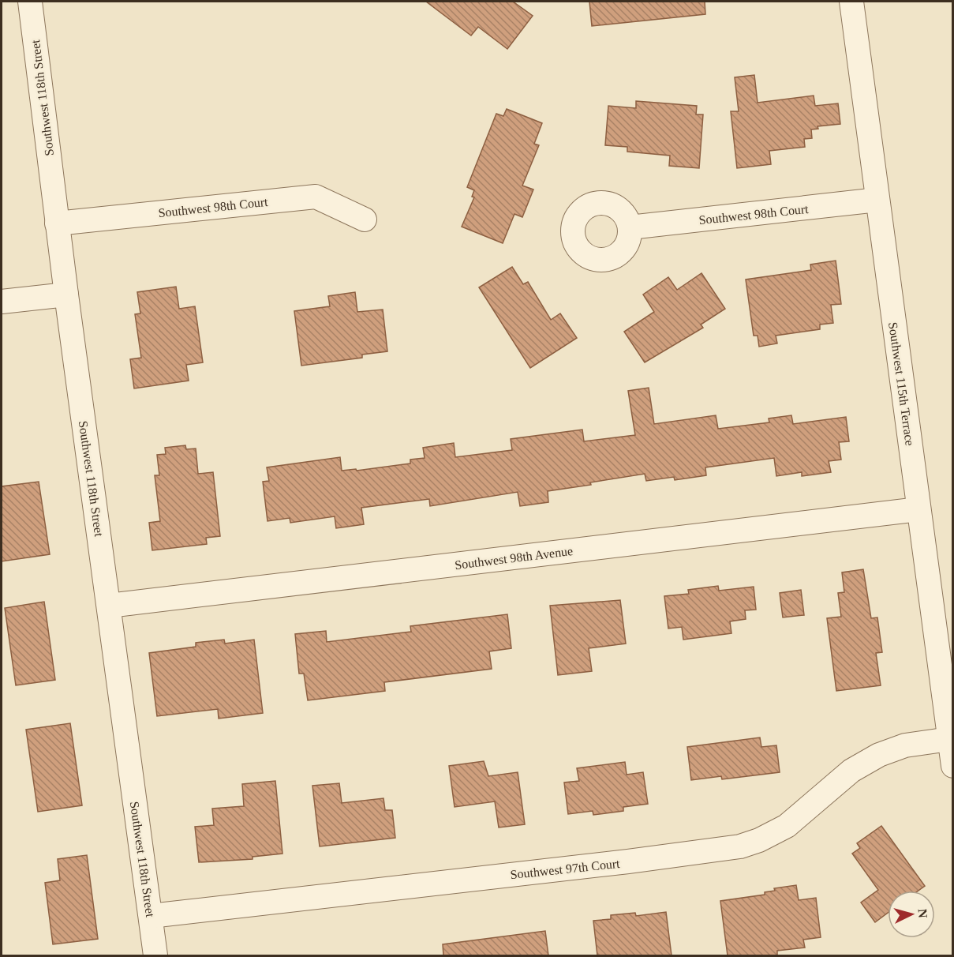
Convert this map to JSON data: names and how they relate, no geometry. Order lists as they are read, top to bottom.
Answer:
{
  "streets": {
    "street": [
      "Southwest 118th Street",
      "Southwest 98th Court",
      "Southwest 115th Terrace",
      "Southwest 98th Avenue",
      "Southwest 97th Court"
    ]
  },
  "crossings": [
    ["Southwest 118th Street", "Southwest 98th Court"],
    ["Southwest 118th Street", "Southwest 98th Avenue"],
    ["Southwest 118th Street", "Southwest 97th Court"],
    ["Southwest 98th Court", "Southwest 115th Terrace"],
    ["Southwest 115th Terrace", "Southwest 98th Avenue"],
    ["Southwest 115th Terrace", "Southwest 97th Court"]
  ],
  "north": "right"
}
